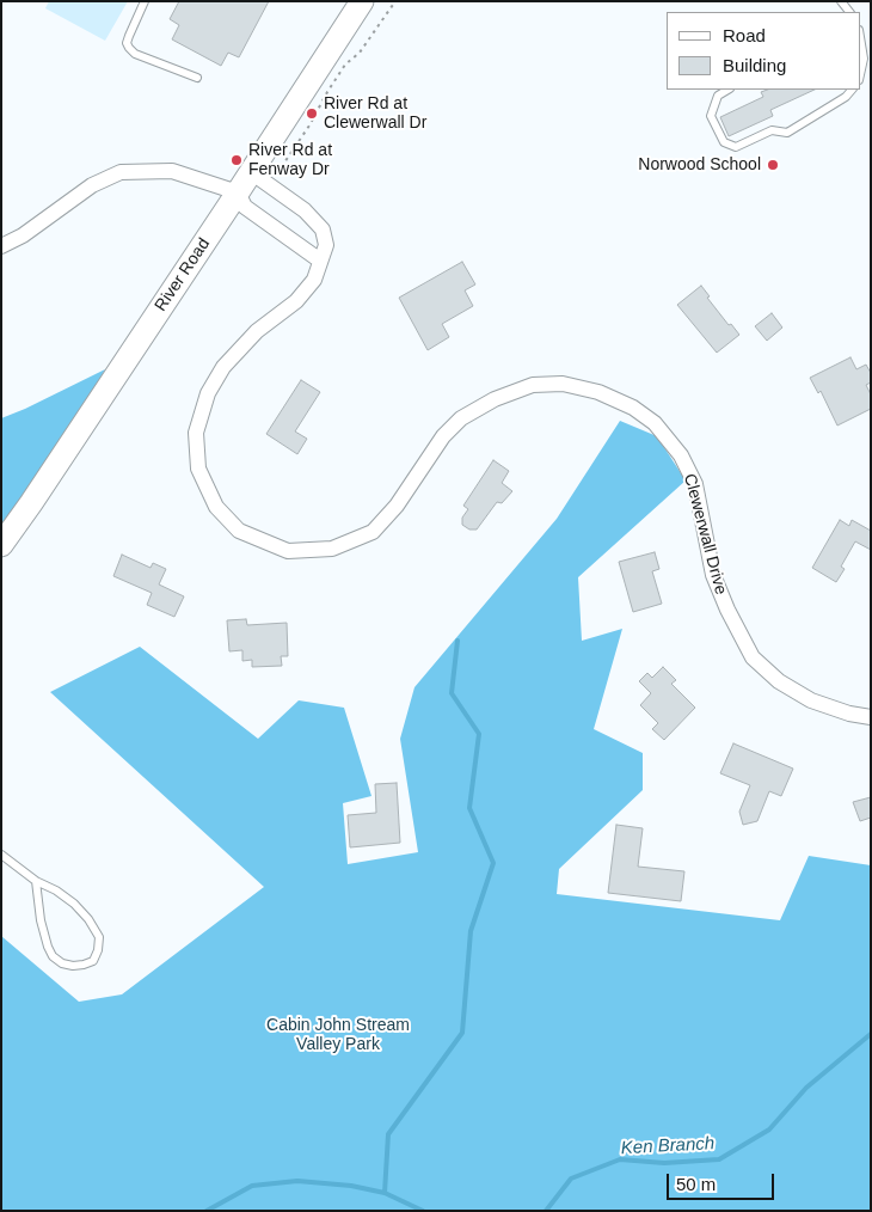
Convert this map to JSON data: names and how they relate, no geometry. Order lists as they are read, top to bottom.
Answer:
{
  "streets": {
    "main road": ["River Road"],
    "street": ["Clewerwall Drive"]
  },
  "crossings": [
    ["River Road", "Clewerwall Drive"]
  ],
  "water": ["Ken Branch"],
  "parks": ["Cabin John Stream Valley Park"],
  "places": ["River Rd at Clewerwall Dr", "River Rd at Fenway Dr", "Norwood School"],
  "legend": ["Road", "Building"],
  "scale_bar": "50 m"
}
